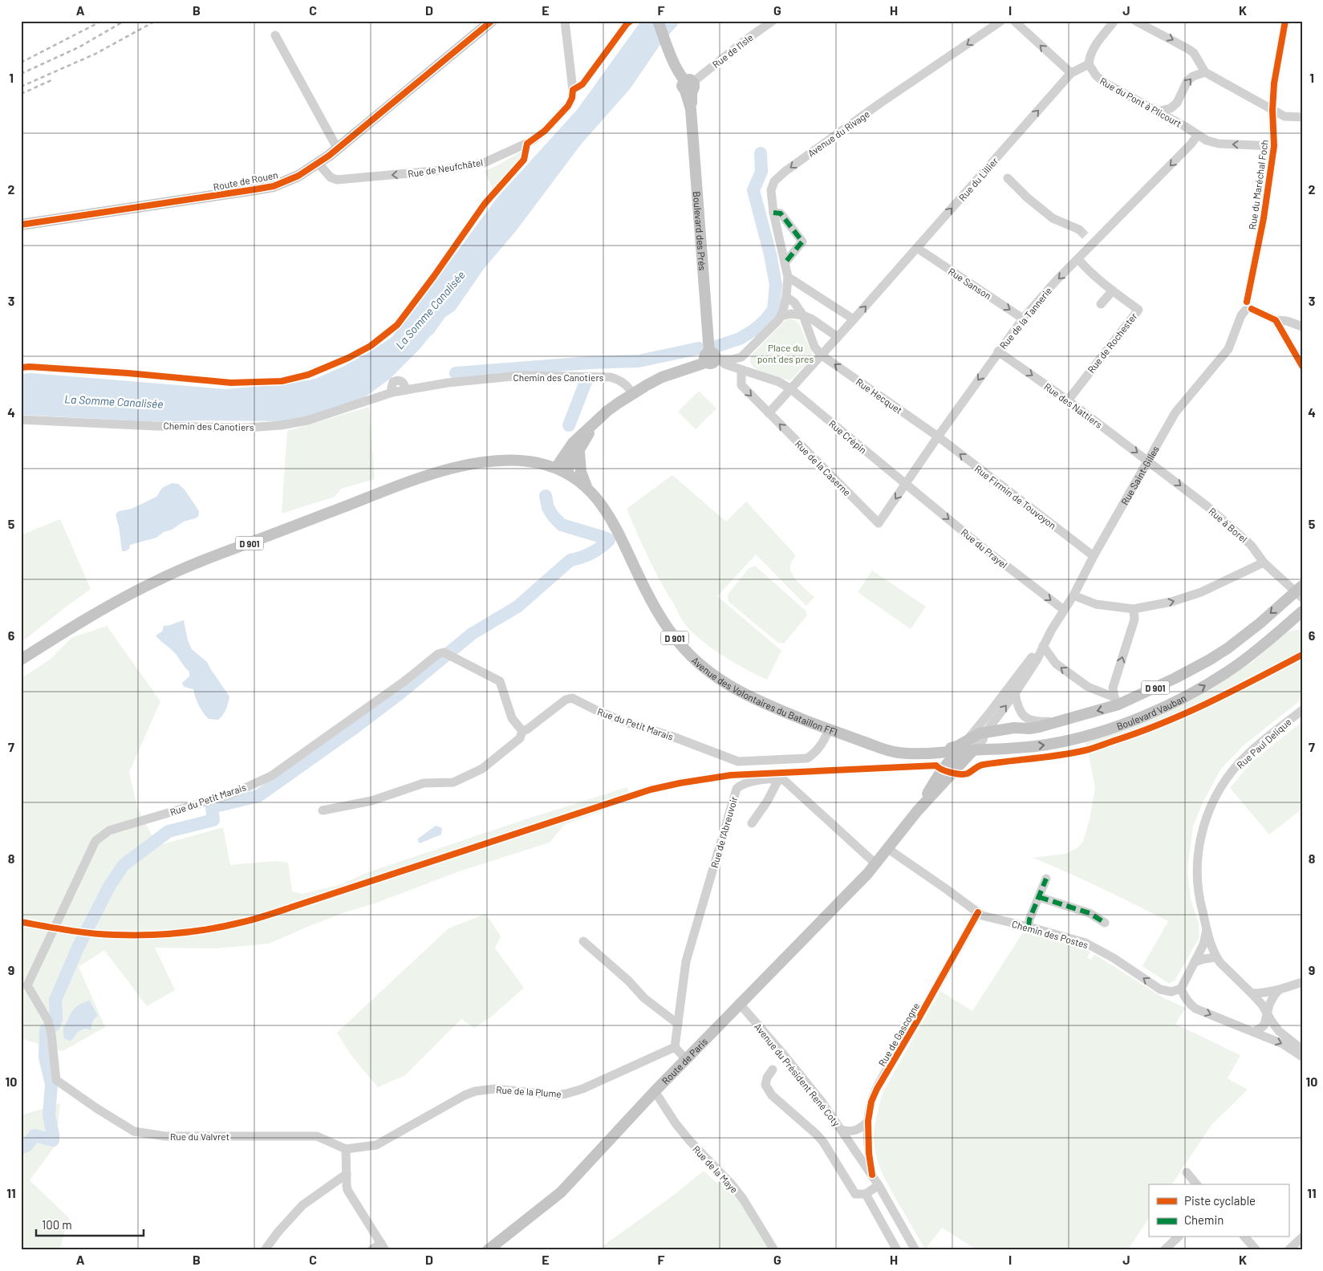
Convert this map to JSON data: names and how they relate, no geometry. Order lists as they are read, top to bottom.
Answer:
{
  "streets": {
    "main road": [
      "Route de Rouen",
      "Boulevard des Prés",
      "Rue Saint-Gilles",
      "D 901",
      "Avenue des Volontaires du Bataillon FFI",
      "Boulevard Vauban",
      "Route de Paris"
    ],
    "street": [
      "Rue de l'Isle",
      "Rue du Pont à Plicourt",
      "Avenue du Rivage",
      "Rue de Neufchâtel",
      "Rue du Lillier",
      "Rue du Maréchal Foch",
      "Rue Sanson",
      "Rue de la Tannerie",
      "Rue de Rochester",
      "Chemin des Canotiers",
      "Rue Hecquet",
      "Rue des Nattiers",
      "Rue Crépin",
      "Rue de la Caserne",
      "Rue Firmin de Touvoyon",
      "Rue à Borel",
      "Rue du Prayel",
      "Rue du Petit Marais",
      "Rue Paul Delique",
      "Rue de l'Abreuvoir",
      "Chemin des Postes",
      "Rue de Gascogne",
      "Avenue du Président René Coty",
      "Rue de la Plume",
      "Rue du Valvret",
      "Rue de la Maye"
    ]
  },
  "crossings": [
    ["Rue de l'Isle", "Boulevard des Prés"],
    ["Rue du Pont à Plicourt", "Rue du Lillier"],
    ["Rue du Pont à Plicourt", "Rue du Maréchal Foch"],
    ["Rue du Pont à Plicourt", "Rue de la Tannerie"],
    ["Rue de Neufchâtel", "Route de Rouen"],
    ["Rue du Lillier", "Rue Sanson"],
    ["Rue du Lillier", "Rue Hecquet"],
    ["Rue du Lillier", "Rue Crépin"],
    ["Rue du Lillier", "Rue de la Caserne"],
    ["Rue du Maréchal Foch", "Rue Saint-Gilles"],
    ["Boulevard des Prés", "Rue Crépin"],
    ["Rue Sanson", "Rue de la Tannerie"],
    ["Rue de la Tannerie", "Rue de Rochester"],
    ["Rue de la Tannerie", "Rue Hecquet"],
    ["Rue de la Tannerie", "Rue des Nattiers"],
    ["Rue de la Tannerie", "Rue Crépin"],
    ["Rue de la Tannerie", "Rue de la Caserne"],
    ["Rue de la Tannerie", "Rue Firmin de Touvoyon"],
    ["Rue de la Tannerie", "Rue du Prayel"],
    ["Rue de Rochester", "Rue des Nattiers"],
    ["Rue Hecquet", "Rue Firmin de Touvoyon"],
    ["Rue des Nattiers", "Rue Saint-Gilles"],
    ["Rue des Nattiers", "Rue à Borel"],
    ["Rue Crépin", "Rue de la Caserne"],
    ["Rue Crépin", "Rue du Prayel"],
    ["Rue Saint-Gilles", "Rue Firmin de Touvoyon"],
    ["Rue Saint-Gilles", "Rue à Borel"],
    ["Rue Saint-Gilles", "Rue du Prayel"],
    ["Rue Saint-Gilles", "Avenue des Volontaires du Bataillon FFI"],
    ["Rue Saint-Gilles", "Boulevard Vauban"],
    ["Rue Saint-Gilles", "Chemin des Postes"],
    ["Rue Saint-Gilles", "Route de Paris"],
    ["Rue à Borel", "Boulevard Vauban"],
    ["D 901", "Avenue des Volontaires du Bataillon FFI"],
    ["Avenue des Volontaires du Bataillon FFI", "Boulevard Vauban"],
    ["Avenue des Volontaires du Bataillon FFI", "Rue du Petit Marais"],
    ["Rue du Petit Marais", "Rue du Valvret"],
    ["Rue de l'Abreuvoir", "Rue de la Plume"],
    ["Chemin des Postes", "Rue de Gascogne"],
    ["Rue de Gascogne", "Avenue du Président René Coty"],
    ["Route de Paris", "Avenue du Président René Coty"],
    ["Route de Paris", "Rue de la Maye"],
    ["Rue de la Plume", "Rue du Valvret"]
  ],
  "one_way": [
    "Avenue du Rivage",
    "Rue du Lillier",
    "Rue Sanson",
    "Rue de la Tannerie",
    "Rue Hecquet",
    "Rue des Nattiers",
    "Rue Firmin de Touvoyon",
    "Rue à Borel",
    "Rue du Prayel"
  ],
  "water": ["La Somme Canalisée"],
  "parks": ["Place du pont des pres"],
  "legend": ["Piste cyclable", "Chemin"],
  "scale_bar": "100 m",
  "grid": {
    "columns": [
      "A",
      "B",
      "C",
      "D",
      "E",
      "F",
      "G",
      "H",
      "I",
      "J",
      "K"
    ],
    "rows": [
      "1",
      "2",
      "3",
      "4",
      "5",
      "6",
      "7",
      "8",
      "9",
      "10",
      "11"
    ]
  }
}
